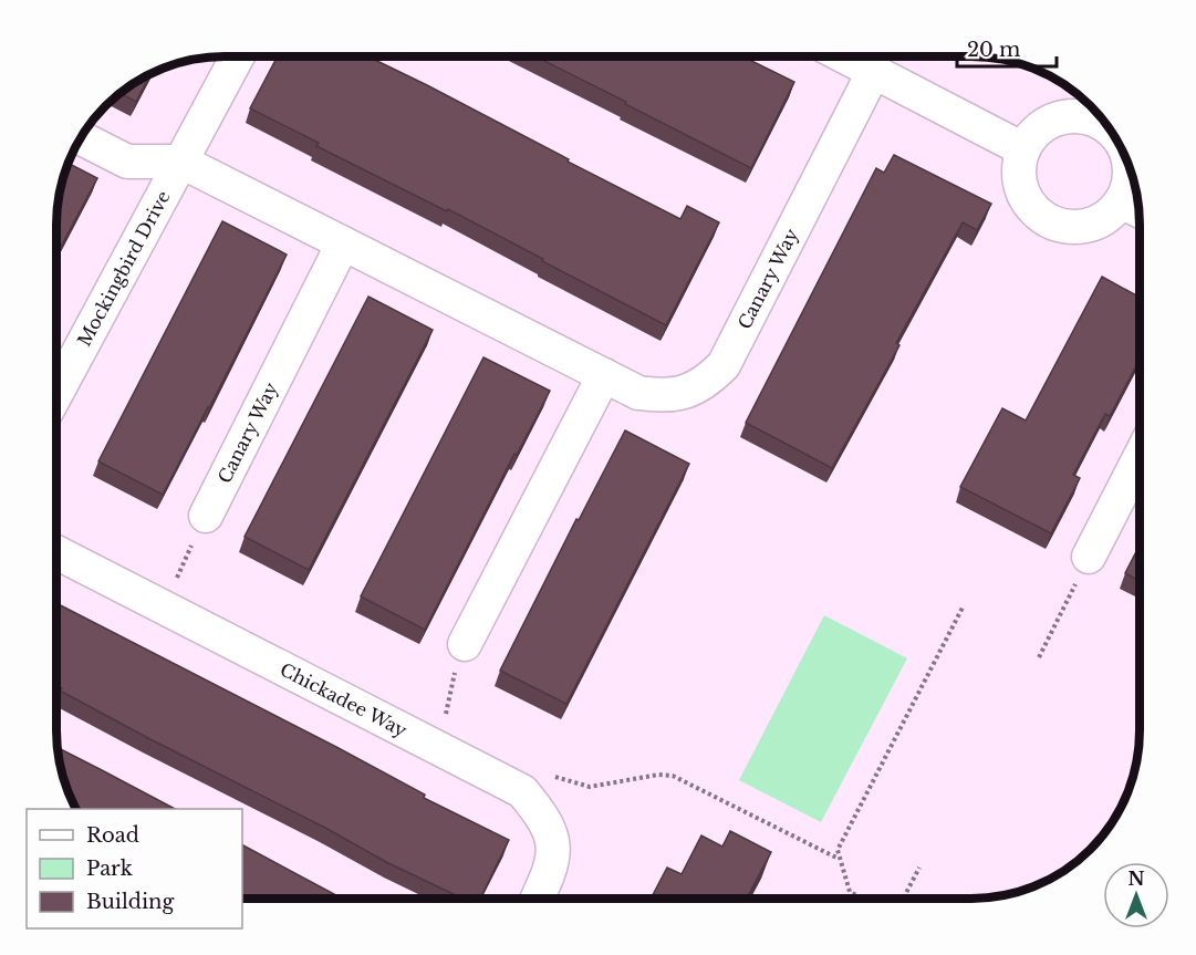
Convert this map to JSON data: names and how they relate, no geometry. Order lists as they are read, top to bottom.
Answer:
{
  "streets": {
    "street": ["Mockingbird Drive", "Canary Way", "Chickadee Way"]
  },
  "crossings": [
    ["Mockingbird Drive", "Canary Way"]
  ],
  "legend": ["Road", "Park", "Building"],
  "scale_bar": "20 m",
  "north": "top"
}
